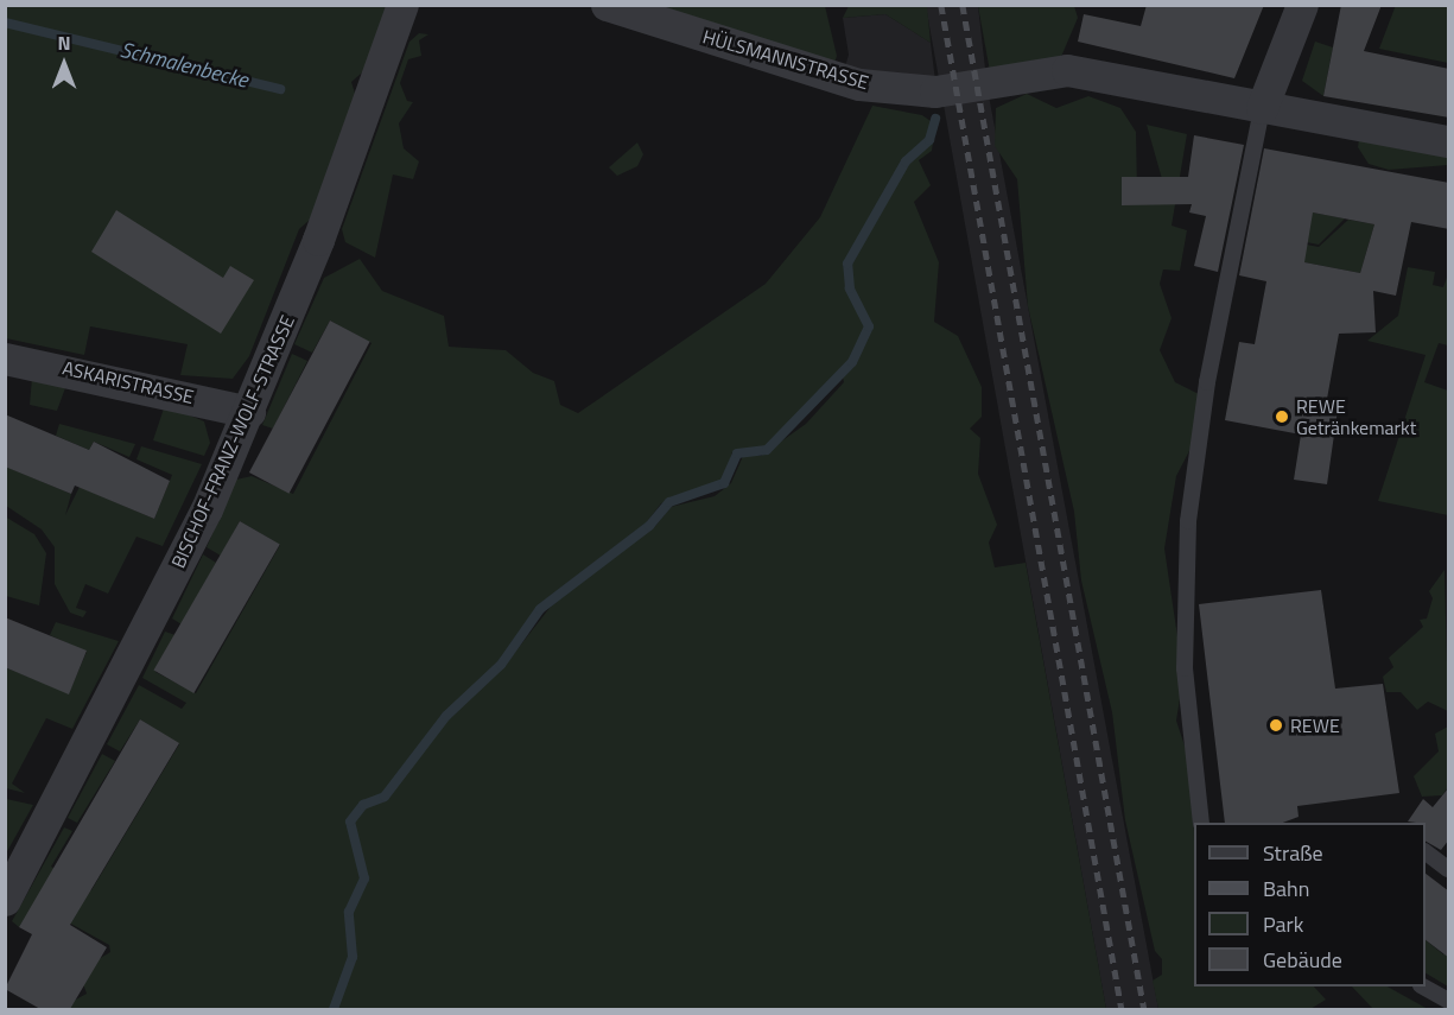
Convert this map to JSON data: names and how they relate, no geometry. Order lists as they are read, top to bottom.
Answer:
{
  "streets": {
    "street": ["HÜLSMANNSTRASSE", "ASKARISTRASSE", "BISCHOF-FRANZ-WOLF-STRASSE"]
  },
  "crossings": [
    ["ASKARISTRASSE", "BISCHOF-FRANZ-WOLF-STRASSE"]
  ],
  "water": ["Schmalenbecke"],
  "places": ["REWE Getränkemarkt", "REWE"],
  "legend": [
    "Straße",
    "Bahn",
    "Park",
    "Gebäude"
  ],
  "north": "top"
}
